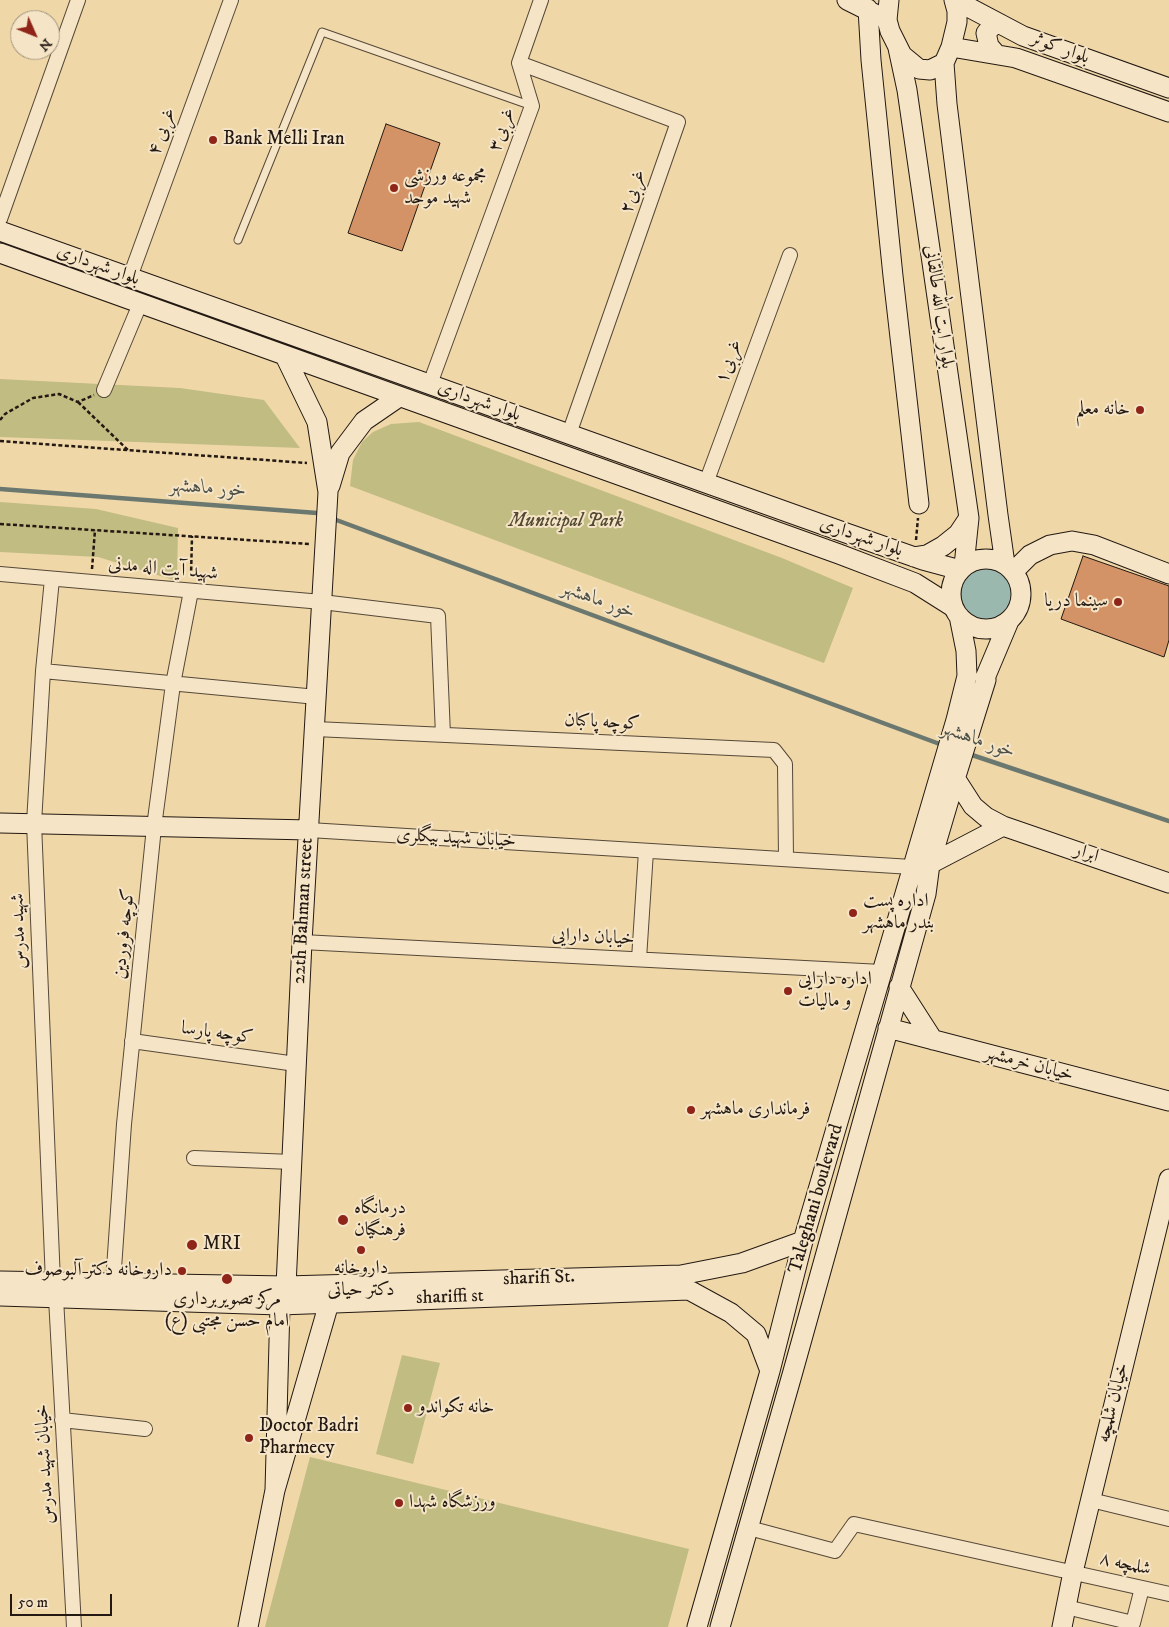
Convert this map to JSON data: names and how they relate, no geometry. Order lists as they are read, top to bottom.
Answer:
{
  "streets": {
    "main road": [
      "بلوار کوثر",
      "بلوار شهرداری",
      "بلوار ایت الله طالقانی",
      "خیابان شهید بیگلری",
      "ابرار",
      "22th Bahman street",
      "خیابان خرمشهر",
      "Taleghani boulevard",
      "sharifi St.",
      "خیابان شلمچه"
    ],
    "street": [
      "۳غربی",
      "۴ غربی",
      "۲غربی",
      "۱غربی",
      "شهید آیت اله مدنی",
      "کوچه پاکبان",
      "شهید مدرس",
      "کوچه فروردین",
      "خیابان دارایی",
      "کوچه پارسا",
      "خیابان شهید مدرس",
      "شلمچه ۸"
    ]
  },
  "crossings": [
    ["بلوار کوثر", "بلوار ایت الله طالقانی"],
    ["۳غربی", "۲غربی"],
    ["۳غربی", "بلوار شهرداری"],
    ["۴ غربی", "بلوار شهرداری"],
    ["۲غربی", "بلوار شهرداری"],
    ["بلوار شهرداری", "بلوار ایت الله طالقانی"],
    ["بلوار شهرداری", "۱غربی"],
    ["شهید آیت اله مدنی", "کوچه پاکبان"],
    ["شهید آیت اله مدنی", "22th Bahman street"],
    ["شهید آیت اله مدنی", "شهید مدرس"],
    ["شهید آیت اله مدنی", "کوچه فروردین"],
    ["کوچه پاکبان", "خیابان شهید بیگلری"],
    ["کوچه پاکبان", "22th Bahman street"],
    ["خیابان شهید بیگلری", "22th Bahman street"],
    ["خیابان شهید بیگلری", "شهید مدرس"],
    ["خیابان شهید بیگلری", "کوچه فروردین"],
    ["خیابان شهید بیگلری", "Taleghani boulevard"],
    ["ابرار", "Taleghani boulevard"],
    ["22th Bahman street", "خیابان دارایی"],
    ["22th Bahman street", "کوچه پارسا"],
    ["22th Bahman street", "sharifi St."],
    ["شهید مدرس", "sharifi St."],
    ["شهید مدرس", "خیابان شهید مدرس"],
    ["کوچه فروردین", "کوچه پارسا"],
    ["کوچه فروردین", "sharifi St."],
    ["خیابان دارایی", "Taleghani boulevard"],
    ["خیابان خرمشهر", "Taleghani boulevard"],
    ["Taleghani boulevard", "sharifi St."],
    ["Taleghani boulevard", "شلمچه ۸"],
    ["sharifi St.", "خیابان شهید مدرس"],
    ["خیابان شلمچه", "شلمچه ۸"]
  ],
  "water": ["خور ماهشهر"],
  "parks": ["Municipal Park"],
  "places": [
    "Bank Melli Iran",
    "مجموعه ورزشی شهید موحد",
    "خانه معلم",
    "سینما دریا",
    "اداره پست بندر ماهشهر",
    "اداره دارایی و مالیات",
    "فرمانداری ماهشهر",
    "درمانگاه فرهنگیان",
    "MRI",
    "داروخانه دکتر حیاتی",
    "داروخانه دکتر آلبوصوف",
    "مرکز تصویربرداری امام حسن مجتبی (ع)",
    "خانه تکواندو",
    "Doctor Badri Pharmecy",
    "ورزشگاه شهدا"
  ],
  "scale_bar": "50 m",
  "north": "bottom right"
}
